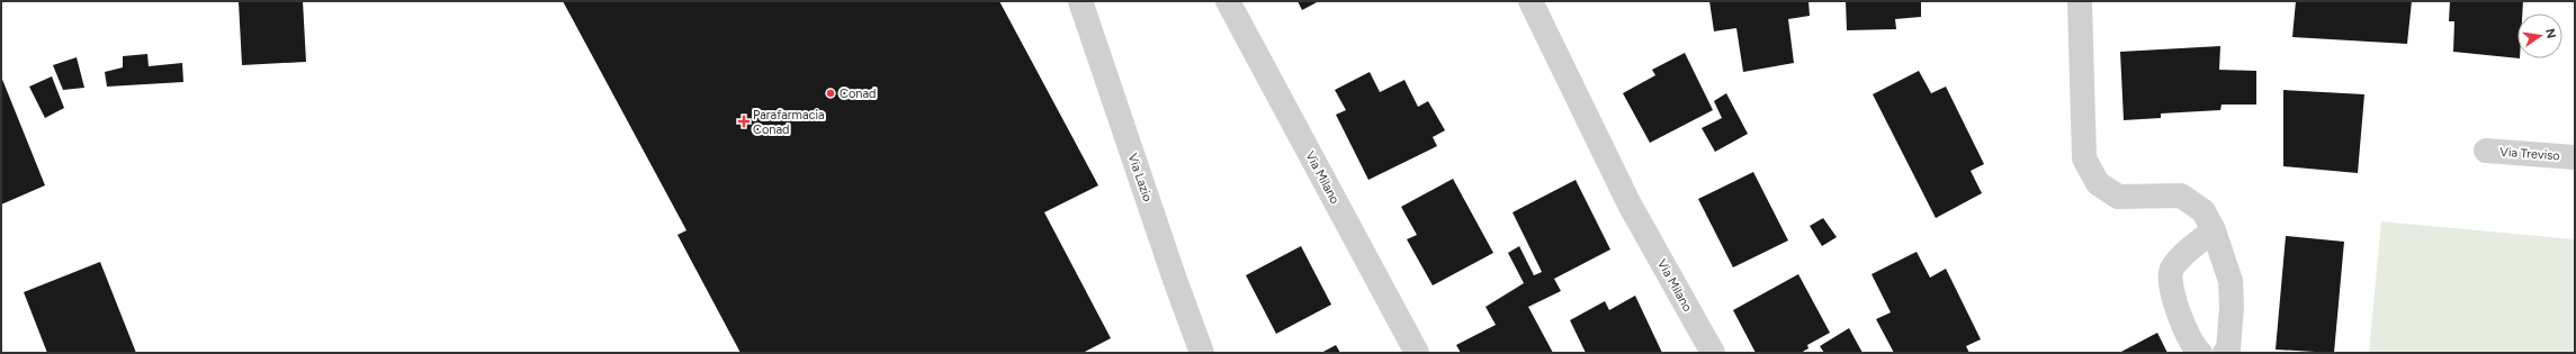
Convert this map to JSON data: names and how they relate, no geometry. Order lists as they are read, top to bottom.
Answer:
{
  "streets": {
    "street": ["Via Treviso", "Via Lazio", "Via Milano"]
  },
  "places": {
    "other": ["Conad"],
    "health": ["Parafarmacia Conad"]
  },
  "north": "right"
}
